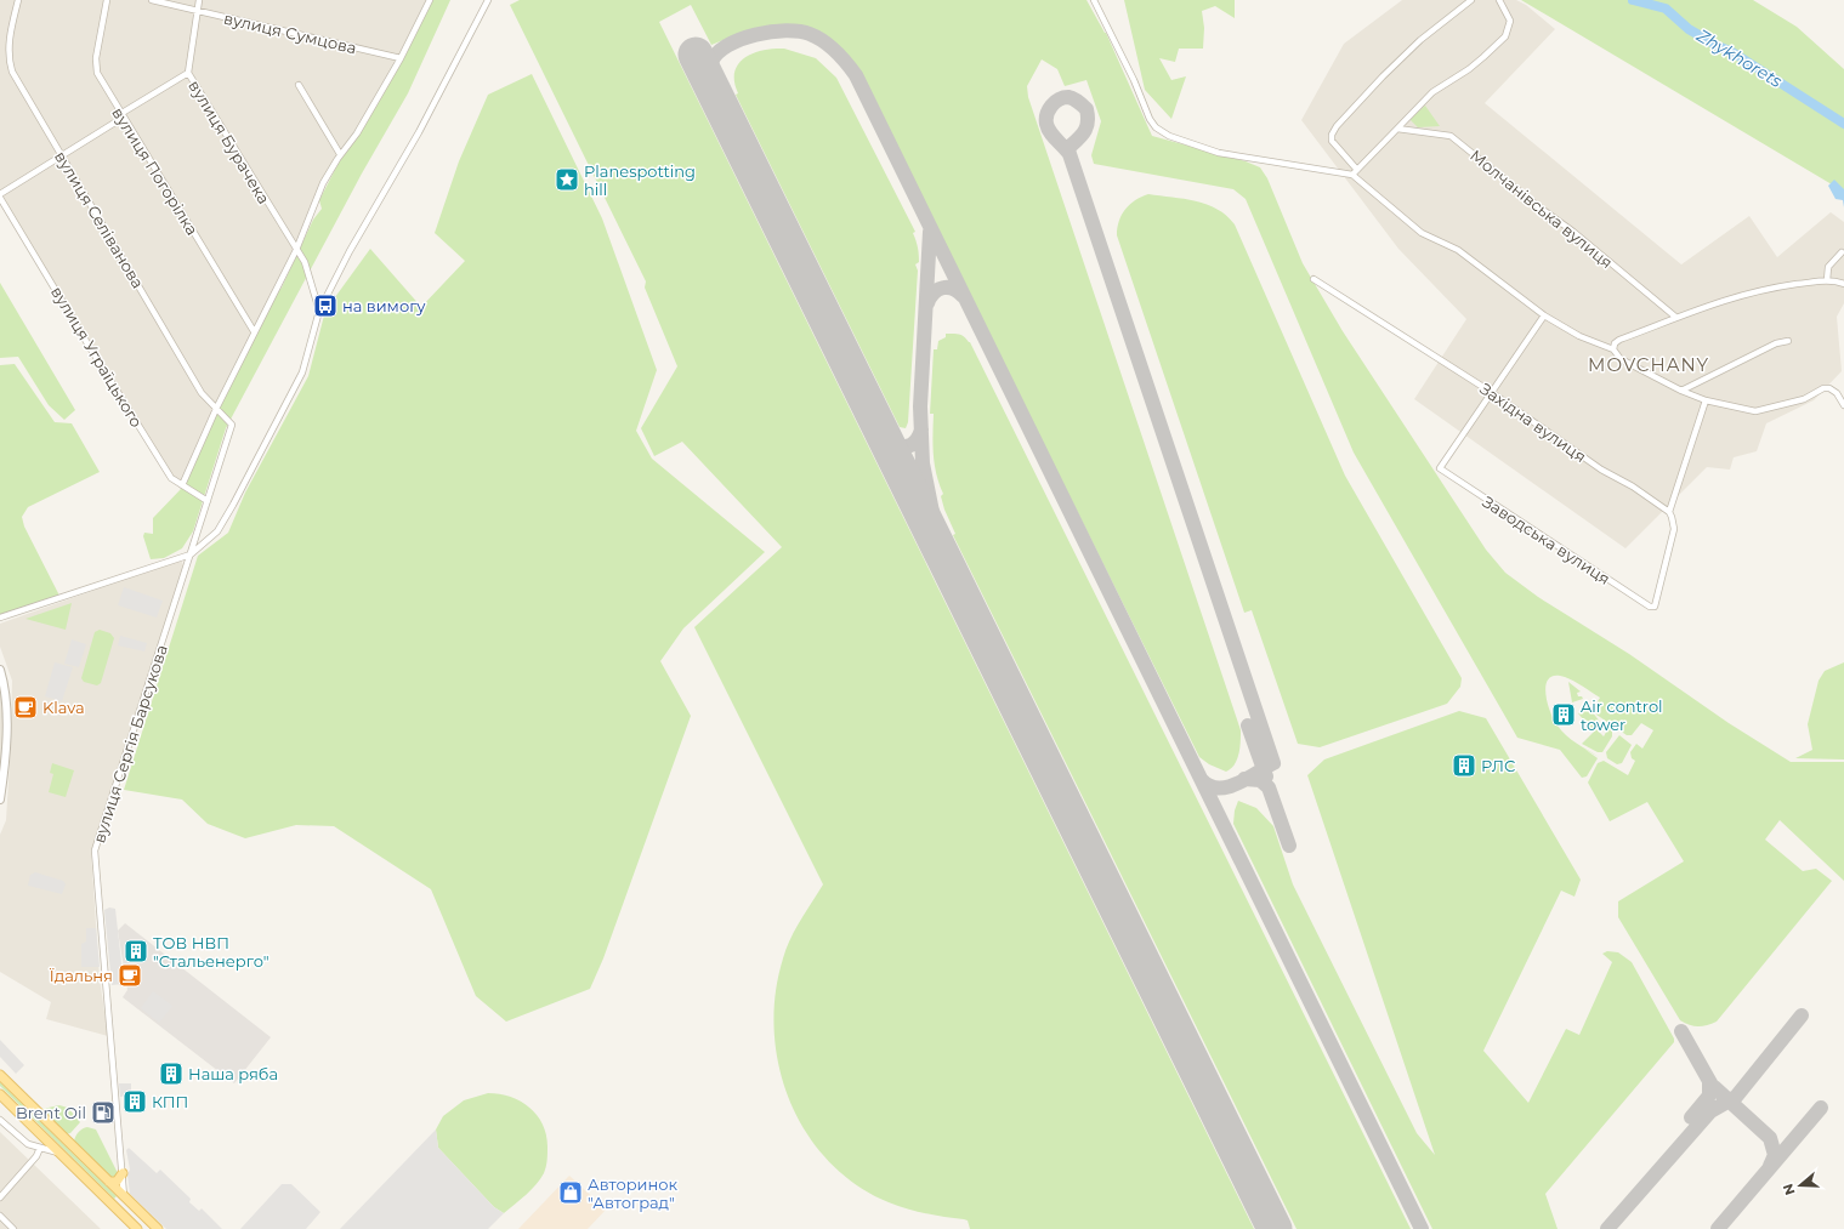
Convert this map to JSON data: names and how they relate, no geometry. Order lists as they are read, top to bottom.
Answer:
{
  "streets": {
    "street": [
      "вулиця Сумцова",
      "вулиця Бурачека",
      "вулиця Погорілка",
      "Молчанівська вулиця",
      "вулиця Селіванова",
      "вулиця Уграїцького",
      "Західна вулиця",
      "Заводська вулиця",
      "вулиця Сергія Барсукова"
    ]
  },
  "crossings": [
    ["вулиця Сумцова", "вулиця Бурачека"],
    ["вулиця Селіванова", "вулиця Сергія Барсукова"],
    ["вулиця Уграїцького", "вулиця Сергія Барсукова"],
    ["Західна вулиця", "Заводська вулиця"]
  ],
  "districts": ["MOVCHANY"],
  "water": ["Zhykhorets"],
  "places": {
    "place": ["Planespotting hill"],
    "bus stop": ["на вимогу"],
    "cafe": ["Klava", "Їдальня"],
    "building": [
      "Air control tower",
      "РЛС",
      "ТОВ НВП \"Стальенерго\"",
      "Наша ряба",
      "КПП"
    ],
    "fuel station": ["Brent Oil"],
    "shop": ["Авторинок \"Автоград\""]
  },
  "north": "left"
}
